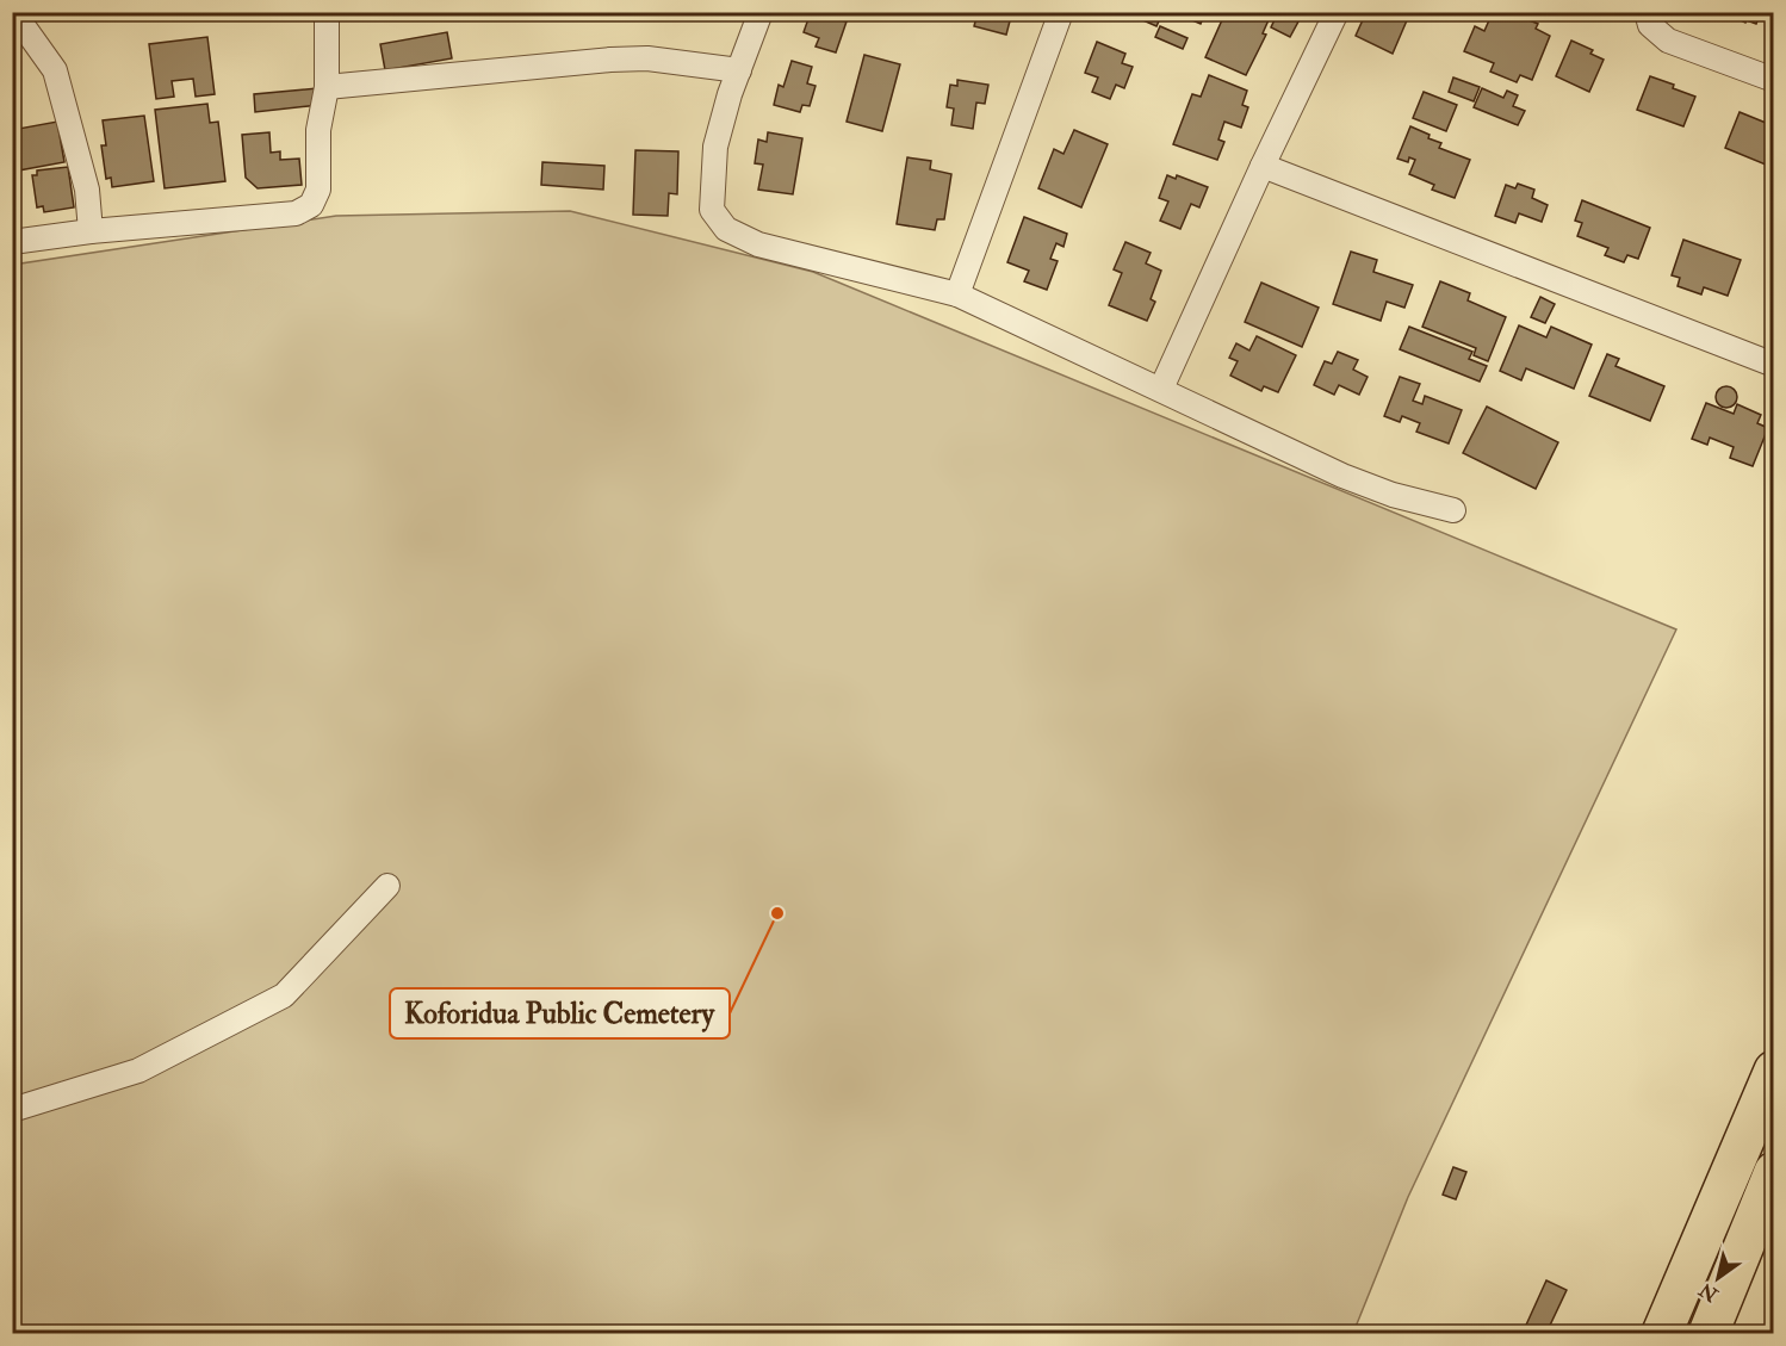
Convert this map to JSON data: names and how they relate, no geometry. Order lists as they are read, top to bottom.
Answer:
{
  "places": ["Koforidua Public Cemetery"],
  "north": "bottom left"
}
